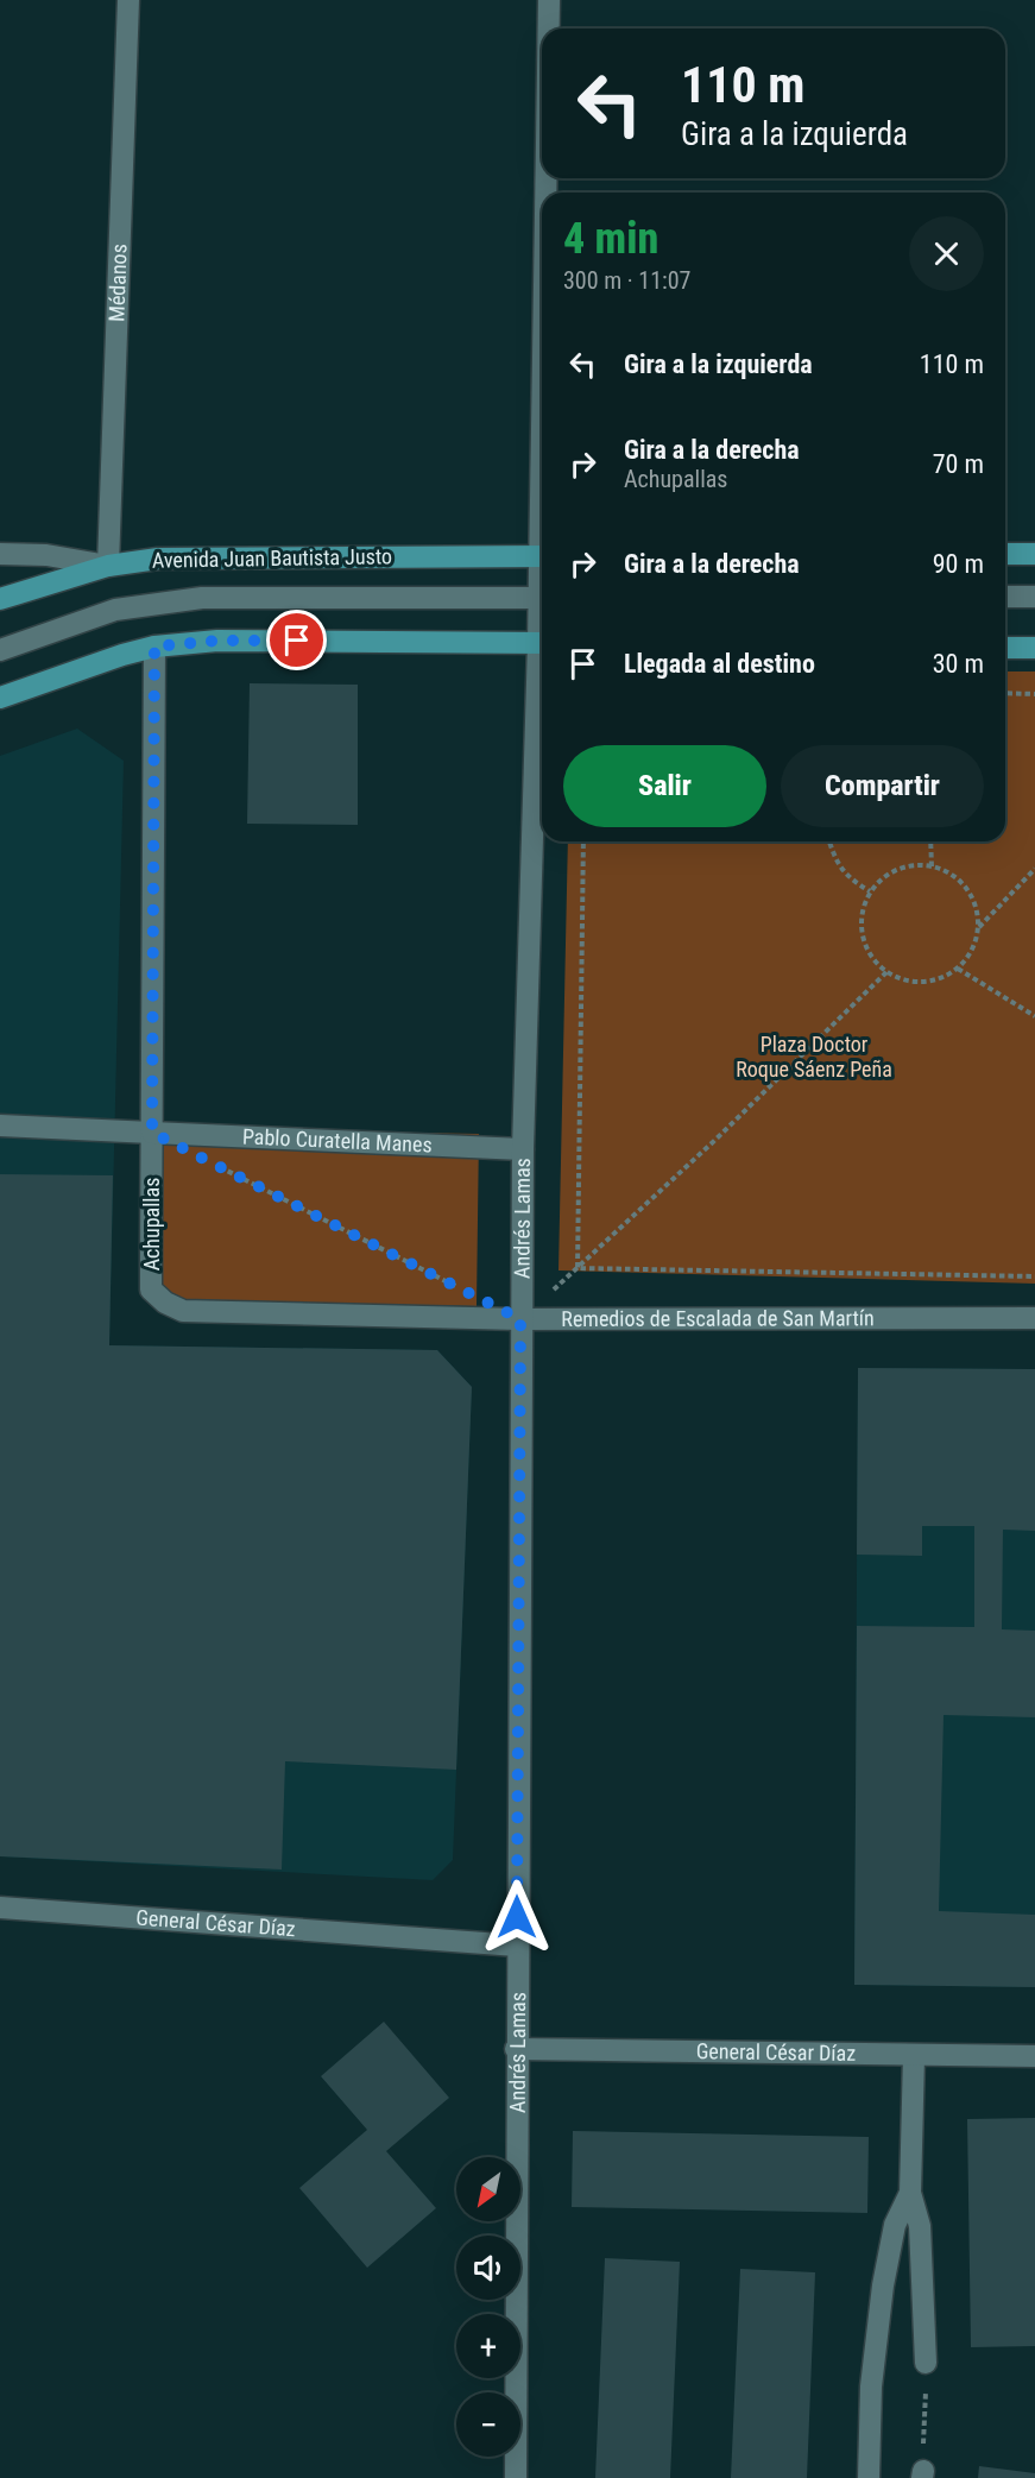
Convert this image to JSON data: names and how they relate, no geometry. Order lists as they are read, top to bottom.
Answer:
{
  "streets": {
    "main road": ["Avenida Juan Bautista Justo"],
    "street": [
      "Médanos",
      "Pablo Curatella Manes",
      "Andrés Lamas",
      "Achupallas",
      "Remedios de Escalada de San Martín",
      "General César Díaz"
    ]
  },
  "crossings": [
    ["Médanos", "Avenida Juan Bautista Justo"],
    ["Pablo Curatella Manes", "Andrés Lamas"],
    ["Pablo Curatella Manes", "Achupallas"],
    ["Andrés Lamas", "Remedios de Escalada de San Martín"],
    ["Andrés Lamas", "General César Díaz"],
    ["Achupallas", "Remedios de Escalada de San Martín"]
  ],
  "parks": ["Plaza Doctor Roque Sáenz Peña"],
  "north": "bottom left",
  "page": {
    "turn": ["110 m", "Gira a la izquierda"],
    "heading": ["4 min", "300 m · 11:07"],
    "list": [
      {
        "name": "Gira a la izquierda",
        "value": "110 m"
      },
      {
        "name": "Gira a la derecha",
        "note": "Achupallas",
        "value": "70 m"
      },
      {
        "name": "Gira a la derecha",
        "value": "90 m"
      },
      {
        "name": "Llegada al destino",
        "value": "30 m"
      }
    ],
    "buttons": ["Salir", "Compartir"],
    "map_buttons": ["+", "−"]
  }
}
